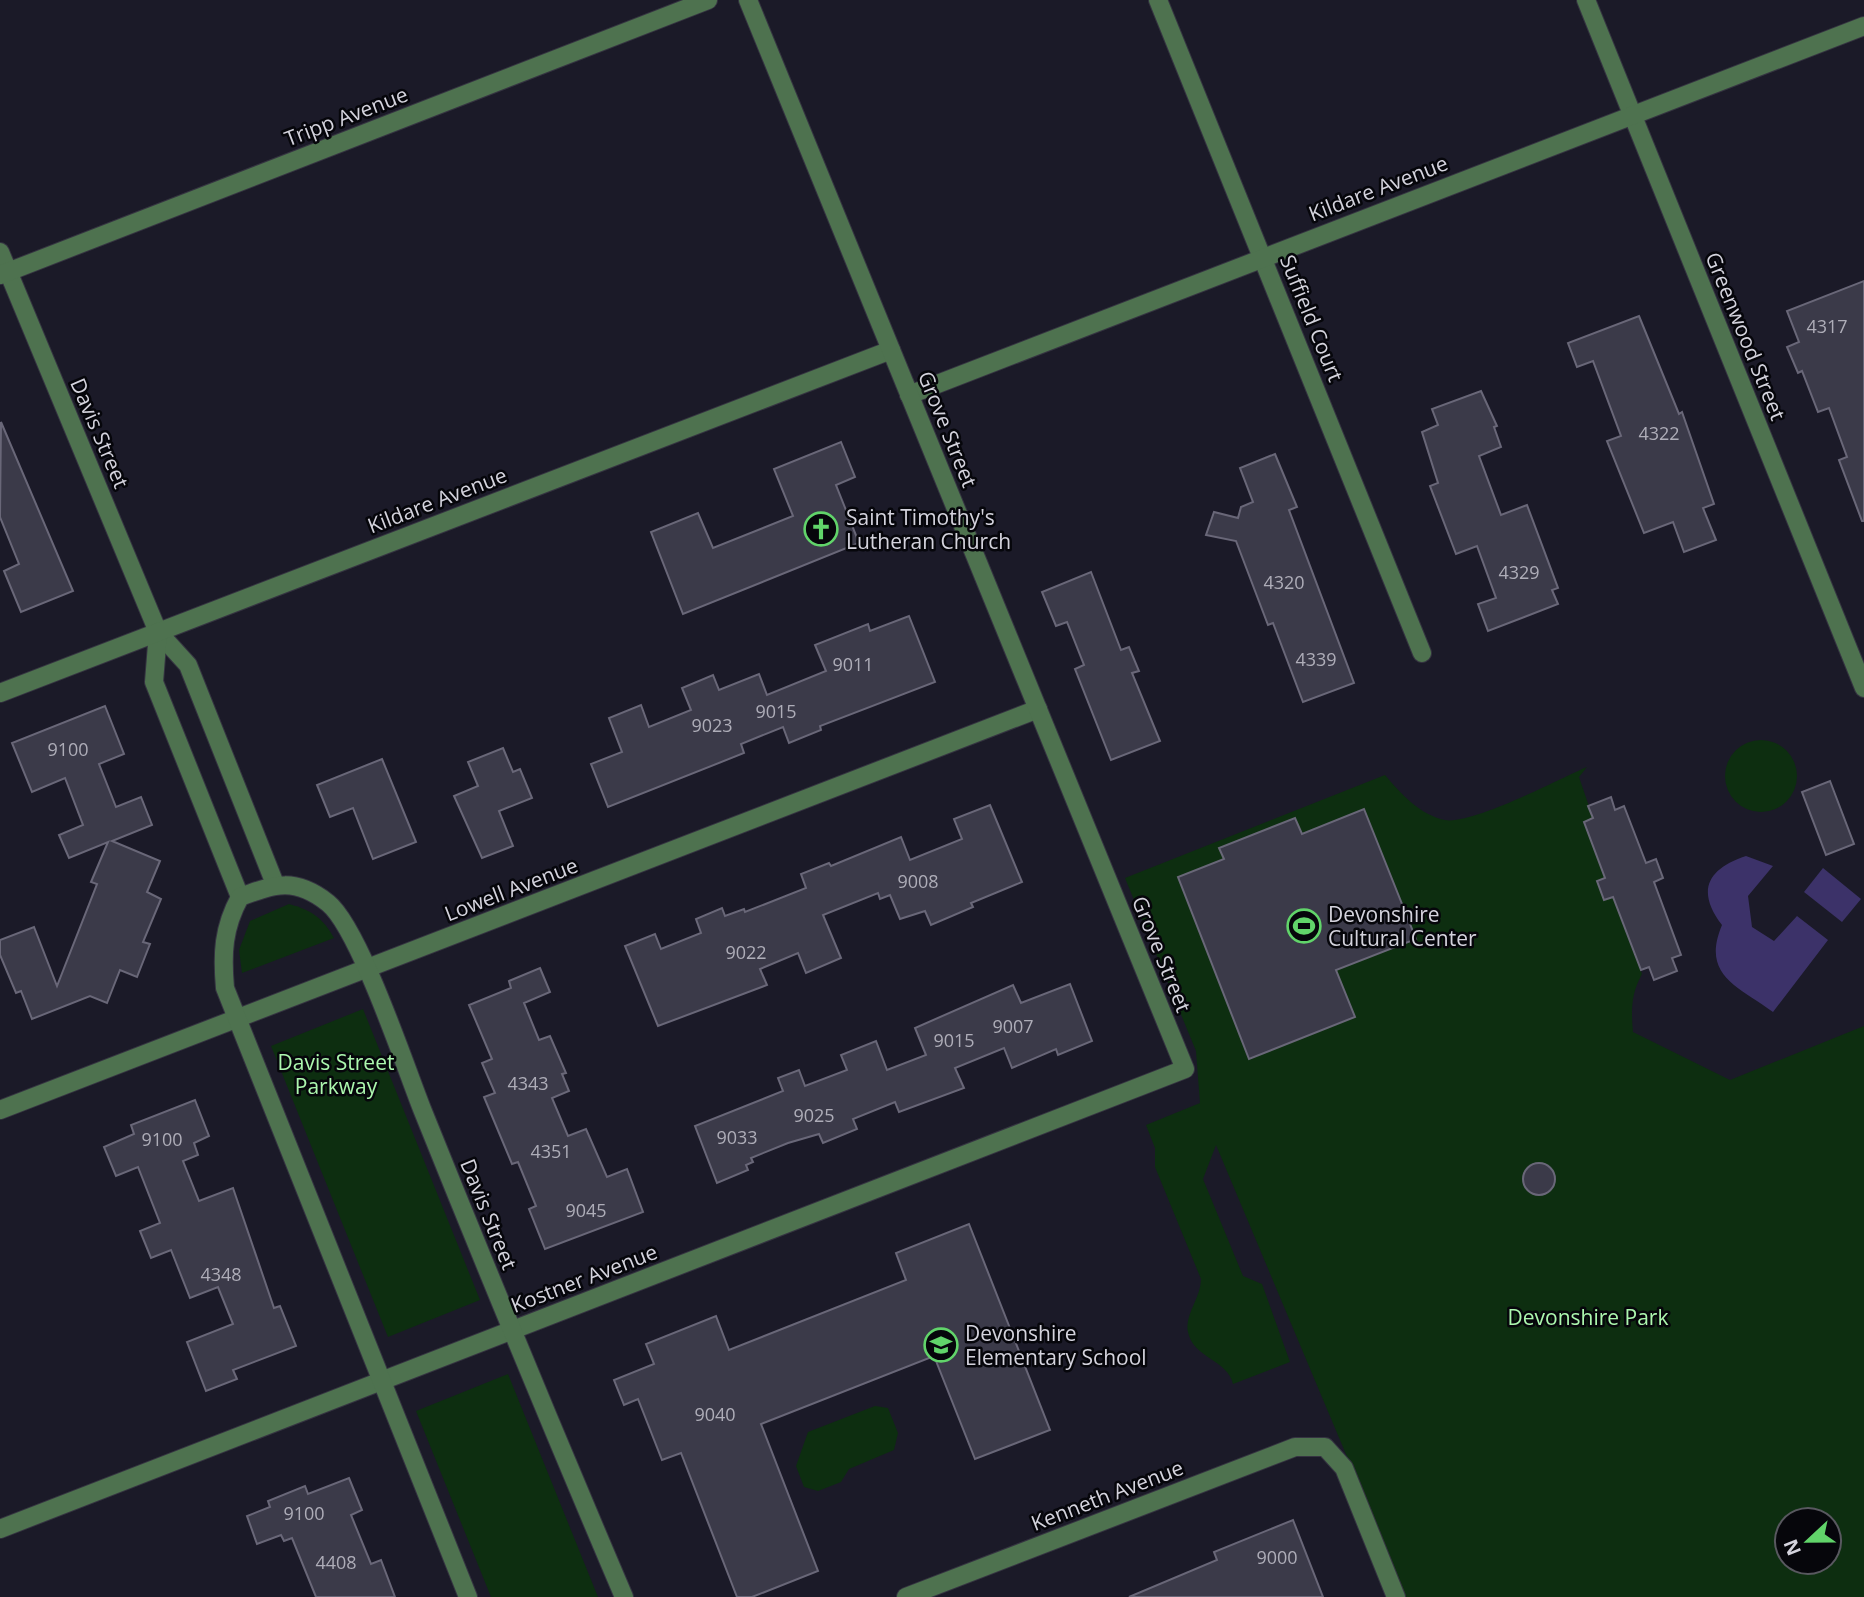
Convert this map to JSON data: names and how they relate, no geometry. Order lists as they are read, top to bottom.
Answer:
{
  "streets": {
    "street": [
      "Tripp Avenue",
      "Kildare Avenue",
      "Suffield Court",
      "Greenwood Street",
      "Grove Street",
      "Davis Street",
      "Lowell Avenue",
      "Kostner Avenue",
      "Kenneth Avenue"
    ]
  },
  "crossings": [
    ["Tripp Avenue", "Davis Street"],
    ["Kildare Avenue", "Suffield Court"],
    ["Kildare Avenue", "Greenwood Street"],
    ["Kildare Avenue", "Grove Street"],
    ["Kildare Avenue", "Davis Street"],
    ["Grove Street", "Lowell Avenue"],
    ["Grove Street", "Kostner Avenue"],
    ["Davis Street", "Lowell Avenue"],
    ["Davis Street", "Kostner Avenue"]
  ],
  "parks": ["Davis Street Parkway", "Devonshire Park"],
  "places": {
    "church": ["Saint Timothy's Lutheran Church"],
    "sports": ["Devonshire Cultural Center"],
    "school or university": ["Devonshire Elementary School"]
  },
  "house_numbers": [
    "4317",
    "4322",
    "4329",
    "4320",
    "4339",
    "9011",
    "9015",
    "9023",
    "9100",
    "9008",
    "9022",
    "9007",
    "9015",
    "4343",
    "9025",
    "9033",
    "9100",
    "4351",
    "9045",
    "4348",
    "9040",
    "9100",
    "9000",
    "4408"
  ],
  "north": "left"
}
